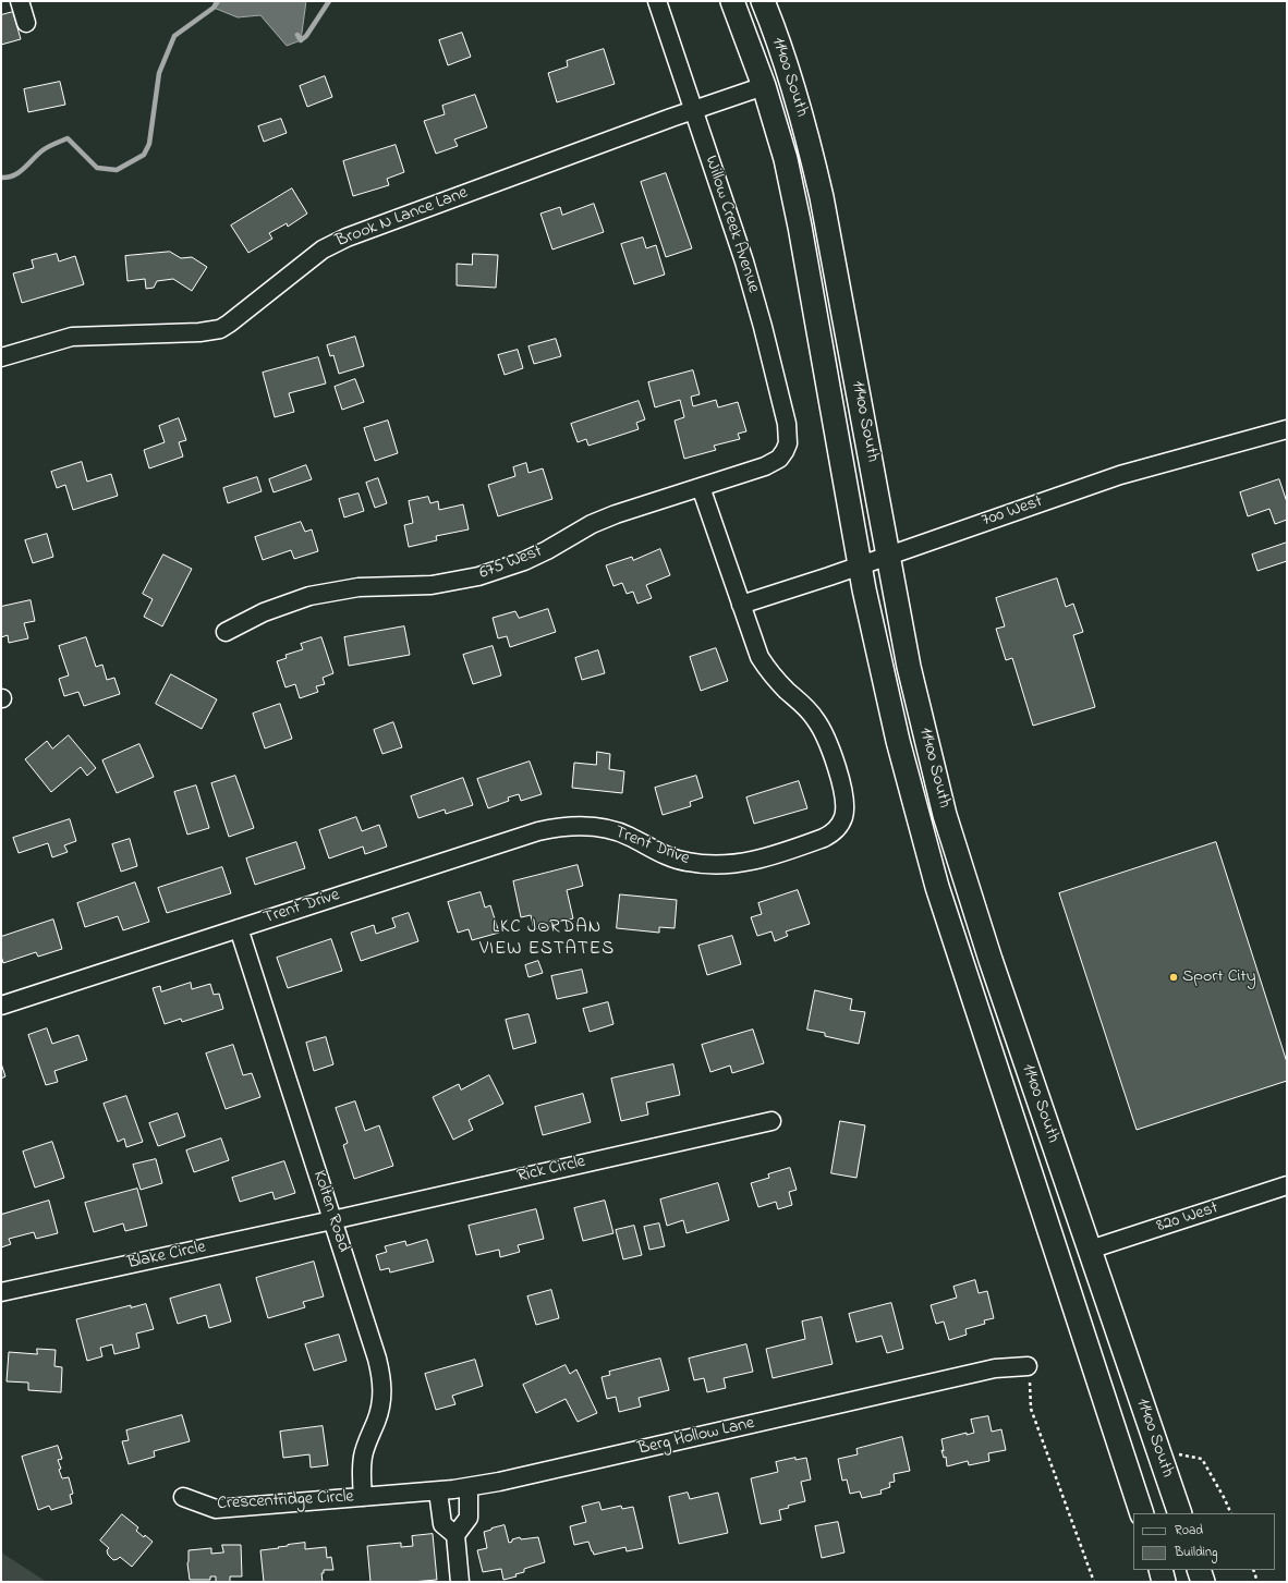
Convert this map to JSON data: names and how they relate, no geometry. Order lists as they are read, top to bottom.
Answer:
{
  "streets": {
    "main road": ["11400 South"],
    "street": [
      "Brook N Lance Lane",
      "Willow Creek Avenue",
      "700 West",
      "675 West",
      "Trent Drive",
      "Rick Circle",
      "Kolten Road",
      "820 West",
      "Blake Circle",
      "Berg Hollow Lane",
      "Crescentridge Circle"
    ]
  },
  "crossings": [
    ["11400 South", "Brook N Lance Lane"],
    ["11400 South", "700 West"],
    ["11400 South", "820 West"],
    ["Brook N Lance Lane", "Willow Creek Avenue"],
    ["Willow Creek Avenue", "675 West"],
    ["700 West", "Trent Drive"],
    ["675 West", "Trent Drive"],
    ["Trent Drive", "Kolten Road"],
    ["Rick Circle", "Kolten Road"],
    ["Rick Circle", "Blake Circle"],
    ["Kolten Road", "Blake Circle"],
    ["Kolten Road", "Berg Hollow Lane"],
    ["Kolten Road", "Crescentridge Circle"],
    ["Berg Hollow Lane", "Crescentridge Circle"]
  ],
  "districts": ["LKC JORDAN VIEW ESTATES"],
  "places": ["Sport City"],
  "legend": ["Road", "Building"]
}
